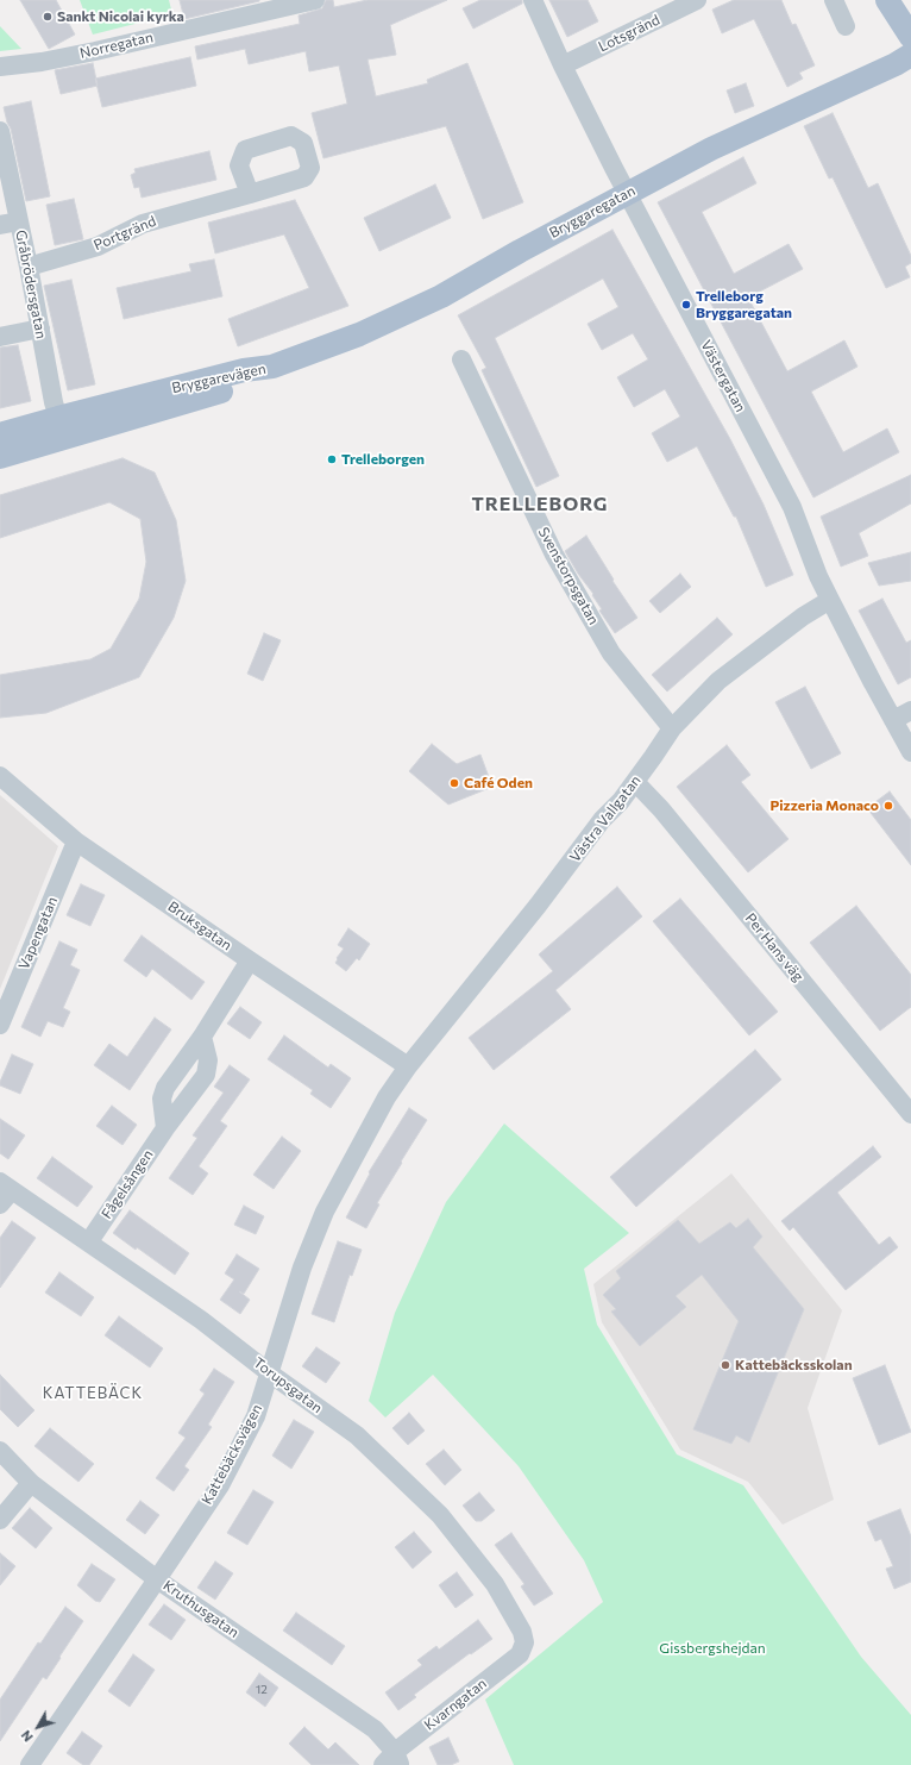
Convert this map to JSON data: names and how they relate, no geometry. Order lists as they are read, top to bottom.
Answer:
{
  "streets": {
    "main road": ["Bryggaregatan", "Bryggarevägen"],
    "street": [
      "Lotsgränd",
      "Norregatan",
      "Portgränd",
      "Gråbrödersgatan",
      "Västergatan",
      "Svenstorpsgatan",
      "Västra Vallgatan",
      "Bruksgatan",
      "Vapengatan",
      "Per Hans väg",
      "Fågelsången",
      "Torupsgatan",
      "Kattebäcksvägen",
      "Kruthusgatan",
      "Kvarngatan"
    ]
  },
  "crossings": [
    ["Lotsgränd", "Västergatan"],
    ["Bryggaregatan", "Västergatan"],
    ["Bryggaregatan", "Bryggarevägen"],
    ["Portgränd", "Gråbrödersgatan"],
    ["Gråbrödersgatan", "Bryggarevägen"],
    ["Västergatan", "Västra Vallgatan"],
    ["Svenstorpsgatan", "Västra Vallgatan"],
    ["Västra Vallgatan", "Bruksgatan"],
    ["Västra Vallgatan", "Per Hans väg"],
    ["Västra Vallgatan", "Kattebäcksvägen"],
    ["Bruksgatan", "Vapengatan"],
    ["Bruksgatan", "Fågelsången"],
    ["Bruksgatan", "Kattebäcksvägen"],
    ["Fågelsången", "Torupsgatan"],
    ["Torupsgatan", "Kattebäcksvägen"],
    ["Torupsgatan", "Kvarngatan"],
    ["Kattebäcksvägen", "Kruthusgatan"],
    ["Kruthusgatan", "Kvarngatan"]
  ],
  "districts": ["TRELLEBORG", "KATTEBÄCK"],
  "parks": ["Gissbergshejdan"],
  "places": [
    "Sankt Nicolai kyrka",
    "Trelleborg Bryggaregatan",
    "Trelleborgen",
    "Café Oden",
    "Pizzeria Monaco",
    "Kattebäcksskolan"
  ],
  "house_numbers": ["12"],
  "north": "bottom left"
}
